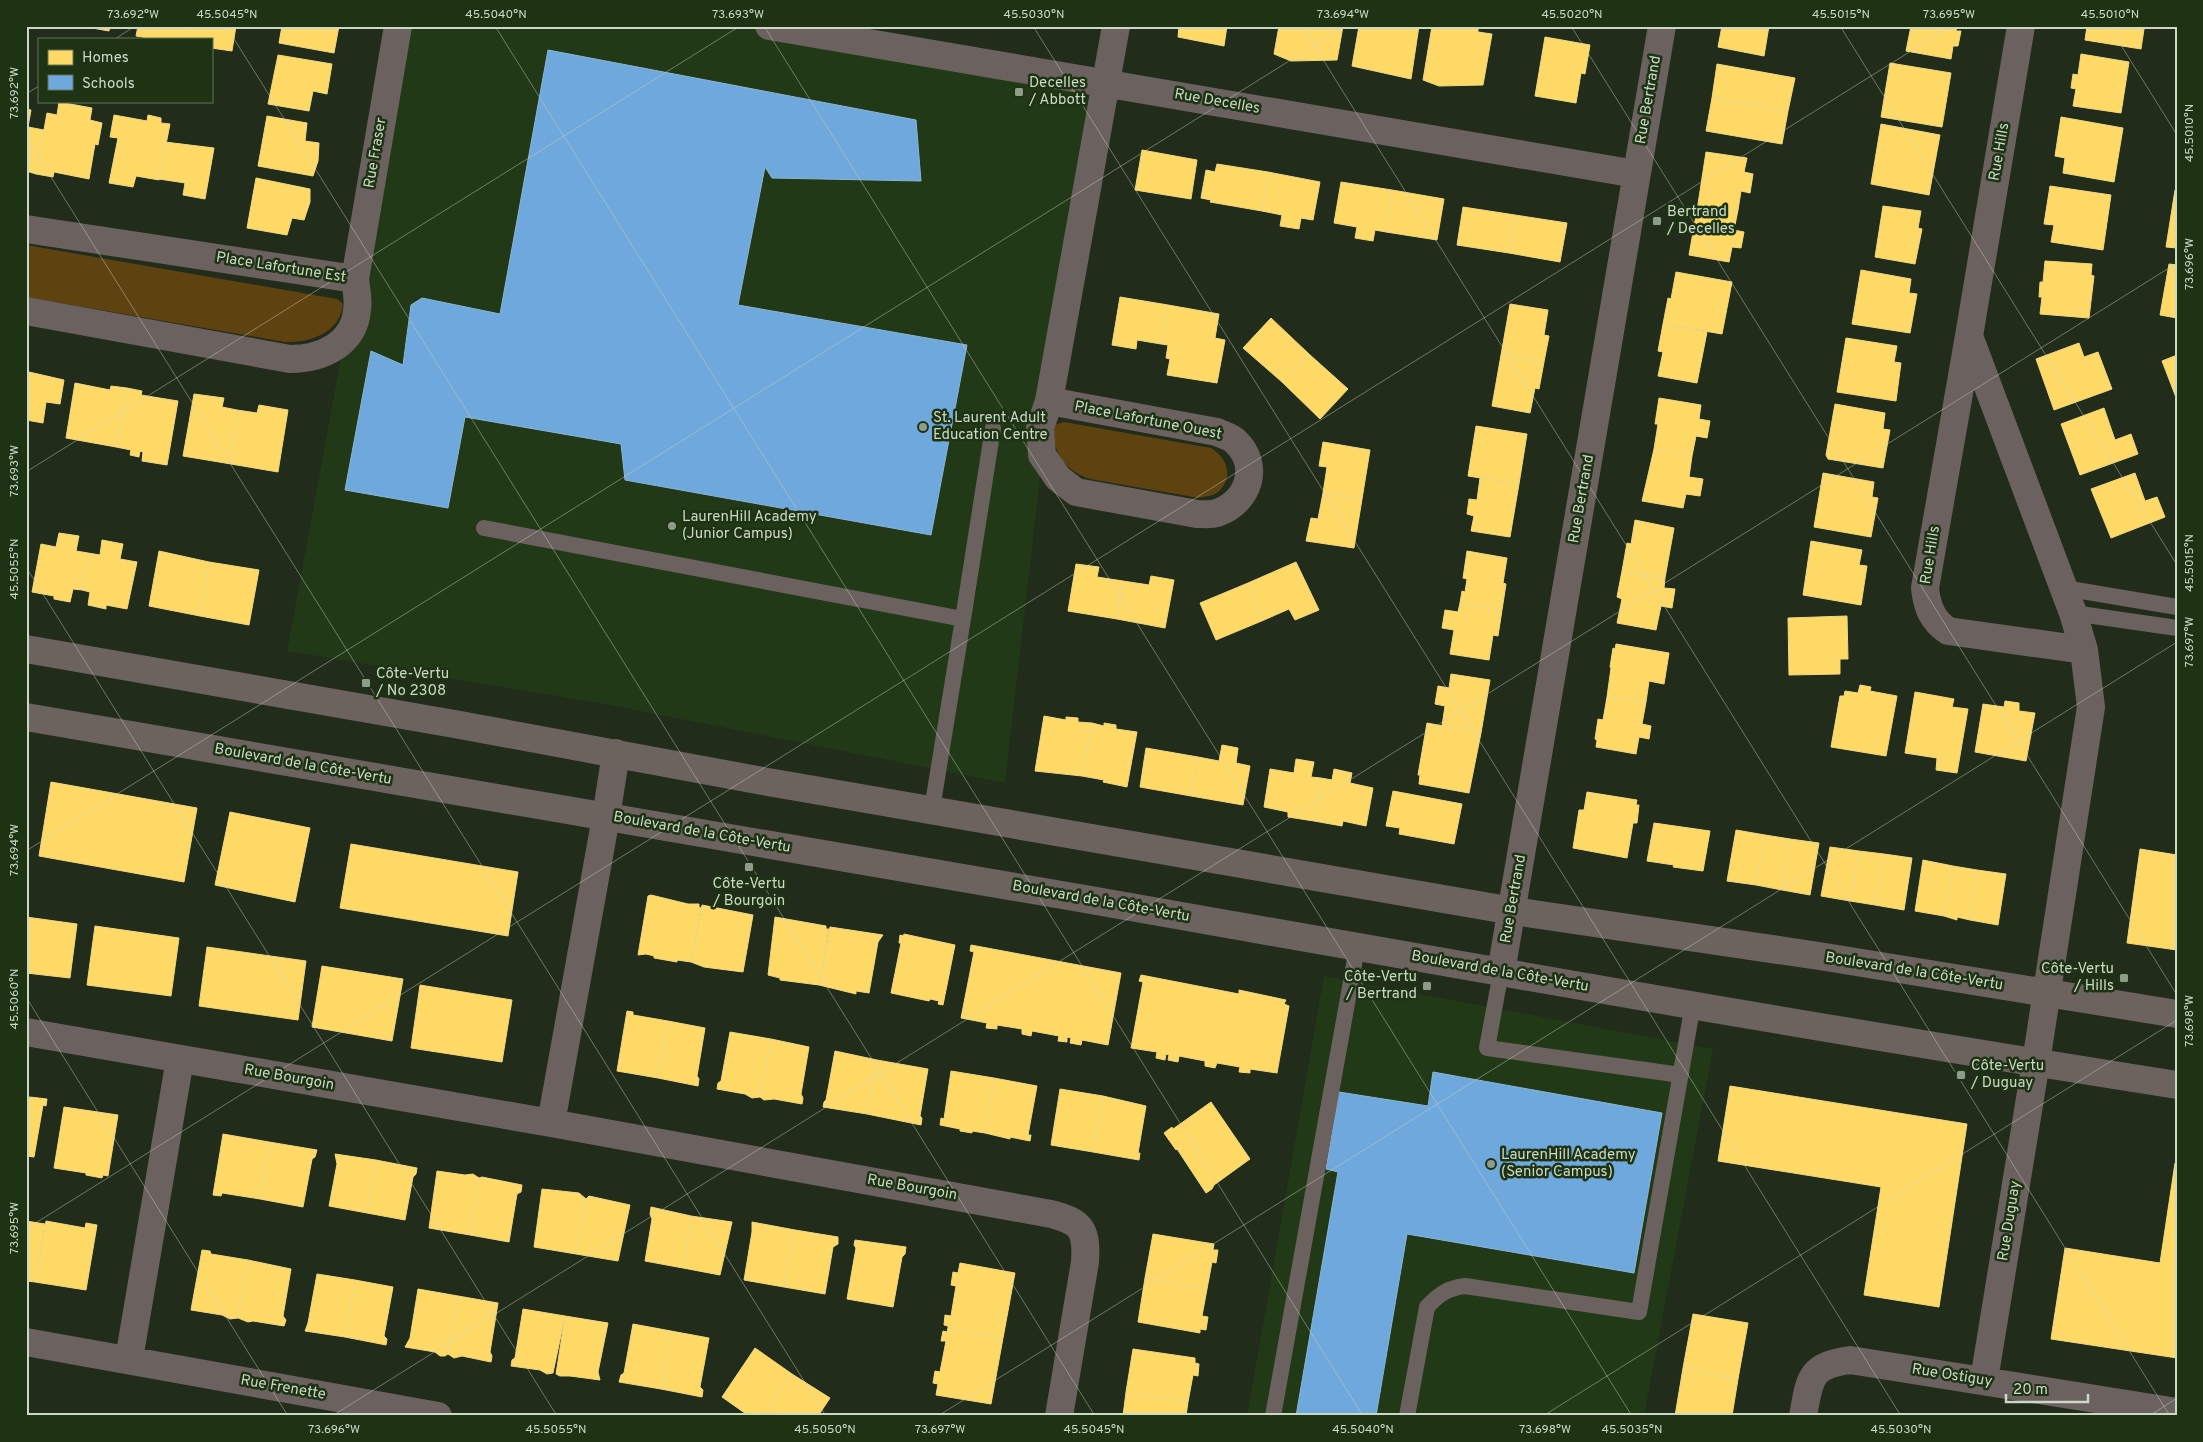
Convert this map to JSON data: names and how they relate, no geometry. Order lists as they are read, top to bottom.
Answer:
{
  "streets": {
    "main road": ["Boulevard de la Côte-Vertu"],
    "street": [
      "Rue Bertrand",
      "Rue Decelles",
      "Rue Hills",
      "Rue Fraser",
      "Place Lafortune Est",
      "Place Lafortune Ouest",
      "Rue Bourgoin",
      "Rue Duguay",
      "Rue Ostiguy",
      "Rue Frenette"
    ]
  },
  "crossings": [
    ["Rue Bertrand", "Rue Decelles"],
    ["Rue Bertrand", "Boulevard de la Côte-Vertu"],
    ["Rue Decelles", "Place Lafortune Ouest"],
    ["Rue Fraser", "Place Lafortune Est"],
    ["Boulevard de la Côte-Vertu", "Rue Duguay"],
    ["Rue Duguay", "Rue Ostiguy"]
  ],
  "places": {
    "transit": [
      "Decelles / Abbott",
      "Bertrand / Decelles",
      "Côte-Vertu / No 2308",
      "Côte-Vertu / Bourgoin",
      "Côte-Vertu / Hills",
      "Côte-Vertu / Bertrand",
      "Côte-Vertu / Duguay"
    ],
    "other": ["St. Laurent Adult Education Centre", "LaurenHill Academy (Junior Campus)", "LaurenHill Academy (Senior Campus)"]
  },
  "legend": ["Homes", "Schools"],
  "scale_bar": "20 m",
  "coordinates": [
    "73.692°W",
    "45.5045°N",
    "45.5040°N",
    "73.693°W",
    "45.5030°N",
    "73.694°W",
    "45.5020°N",
    "45.5015°N",
    "73.695°W",
    "45.5010°N",
    "73.696°W",
    "45.5055°N",
    "73.697°W",
    "45.5060°N",
    "73.698°W",
    "45.5050°N",
    "45.5035°N"
  ]
}
